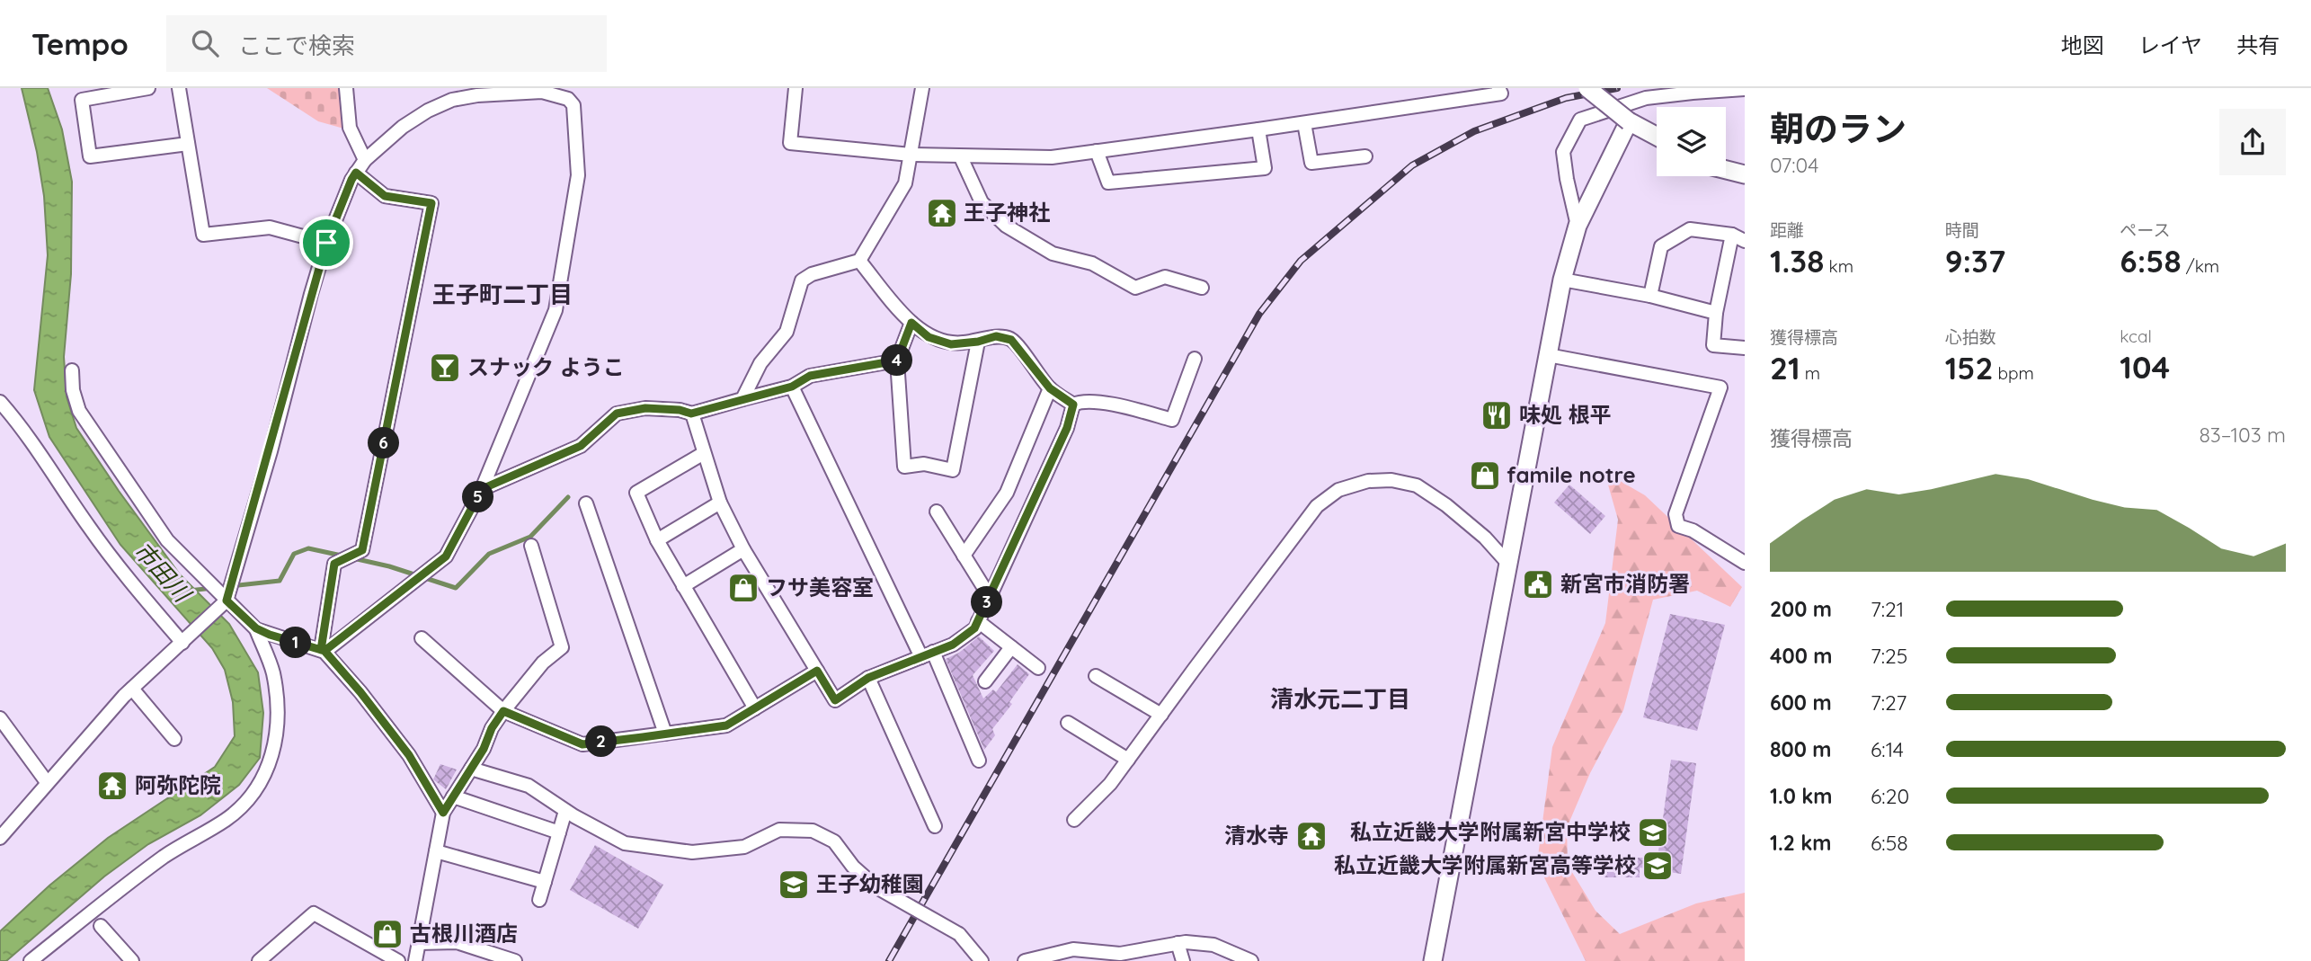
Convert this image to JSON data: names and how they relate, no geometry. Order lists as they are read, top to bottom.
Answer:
{
  "districts": ["王子町二丁目", "清水元二丁目"],
  "water": ["市田川"],
  "places": {
    "temple": ["王子神社", "阿弥陀院", "清水寺"],
    "bar": ["スナック ようこ"],
    "restaurant": ["味処 根平"],
    "shop": ["famile notre", "フサ美容室", "古根川酒店"],
    "public building": ["新宮市消防署"],
    "school or university": ["私立近畿大学附属新宮中学校", "私立近畿大学附属新宮高等学校", "王子幼稚園"]
  },
  "page": {
    "header": "Tempo",
    "search": "ここで検索",
    "nav": ["地図", "レイヤ", "共有"],
    "heading": ["朝のラン", "07:04"],
    "stats": [
      ["距離", "1.38 km"],
      ["時間", "9:37"],
      ["ペース", "6:58 /km"],
      ["獲得標高", "21 m"],
      ["心拍数", "152 bpm"],
      ["kcal", "104"]
    ],
    "pins": [
      "4",
      "6",
      "5",
      "3",
      "1",
      "2"
    ],
    "chart": ["獲得標高", "83–103 m"],
    "list": [
      {
        "name": "200 m",
        "note": "7:21"
      },
      {
        "name": "400 m",
        "note": "7:25"
      },
      {
        "name": "600 m",
        "note": "7:27"
      },
      {
        "name": "800 m",
        "note": "6:14"
      },
      {
        "name": "1.0 km",
        "note": "6:20"
      },
      {
        "name": "1.2 km",
        "note": "6:58"
      }
    ]
  }
}
